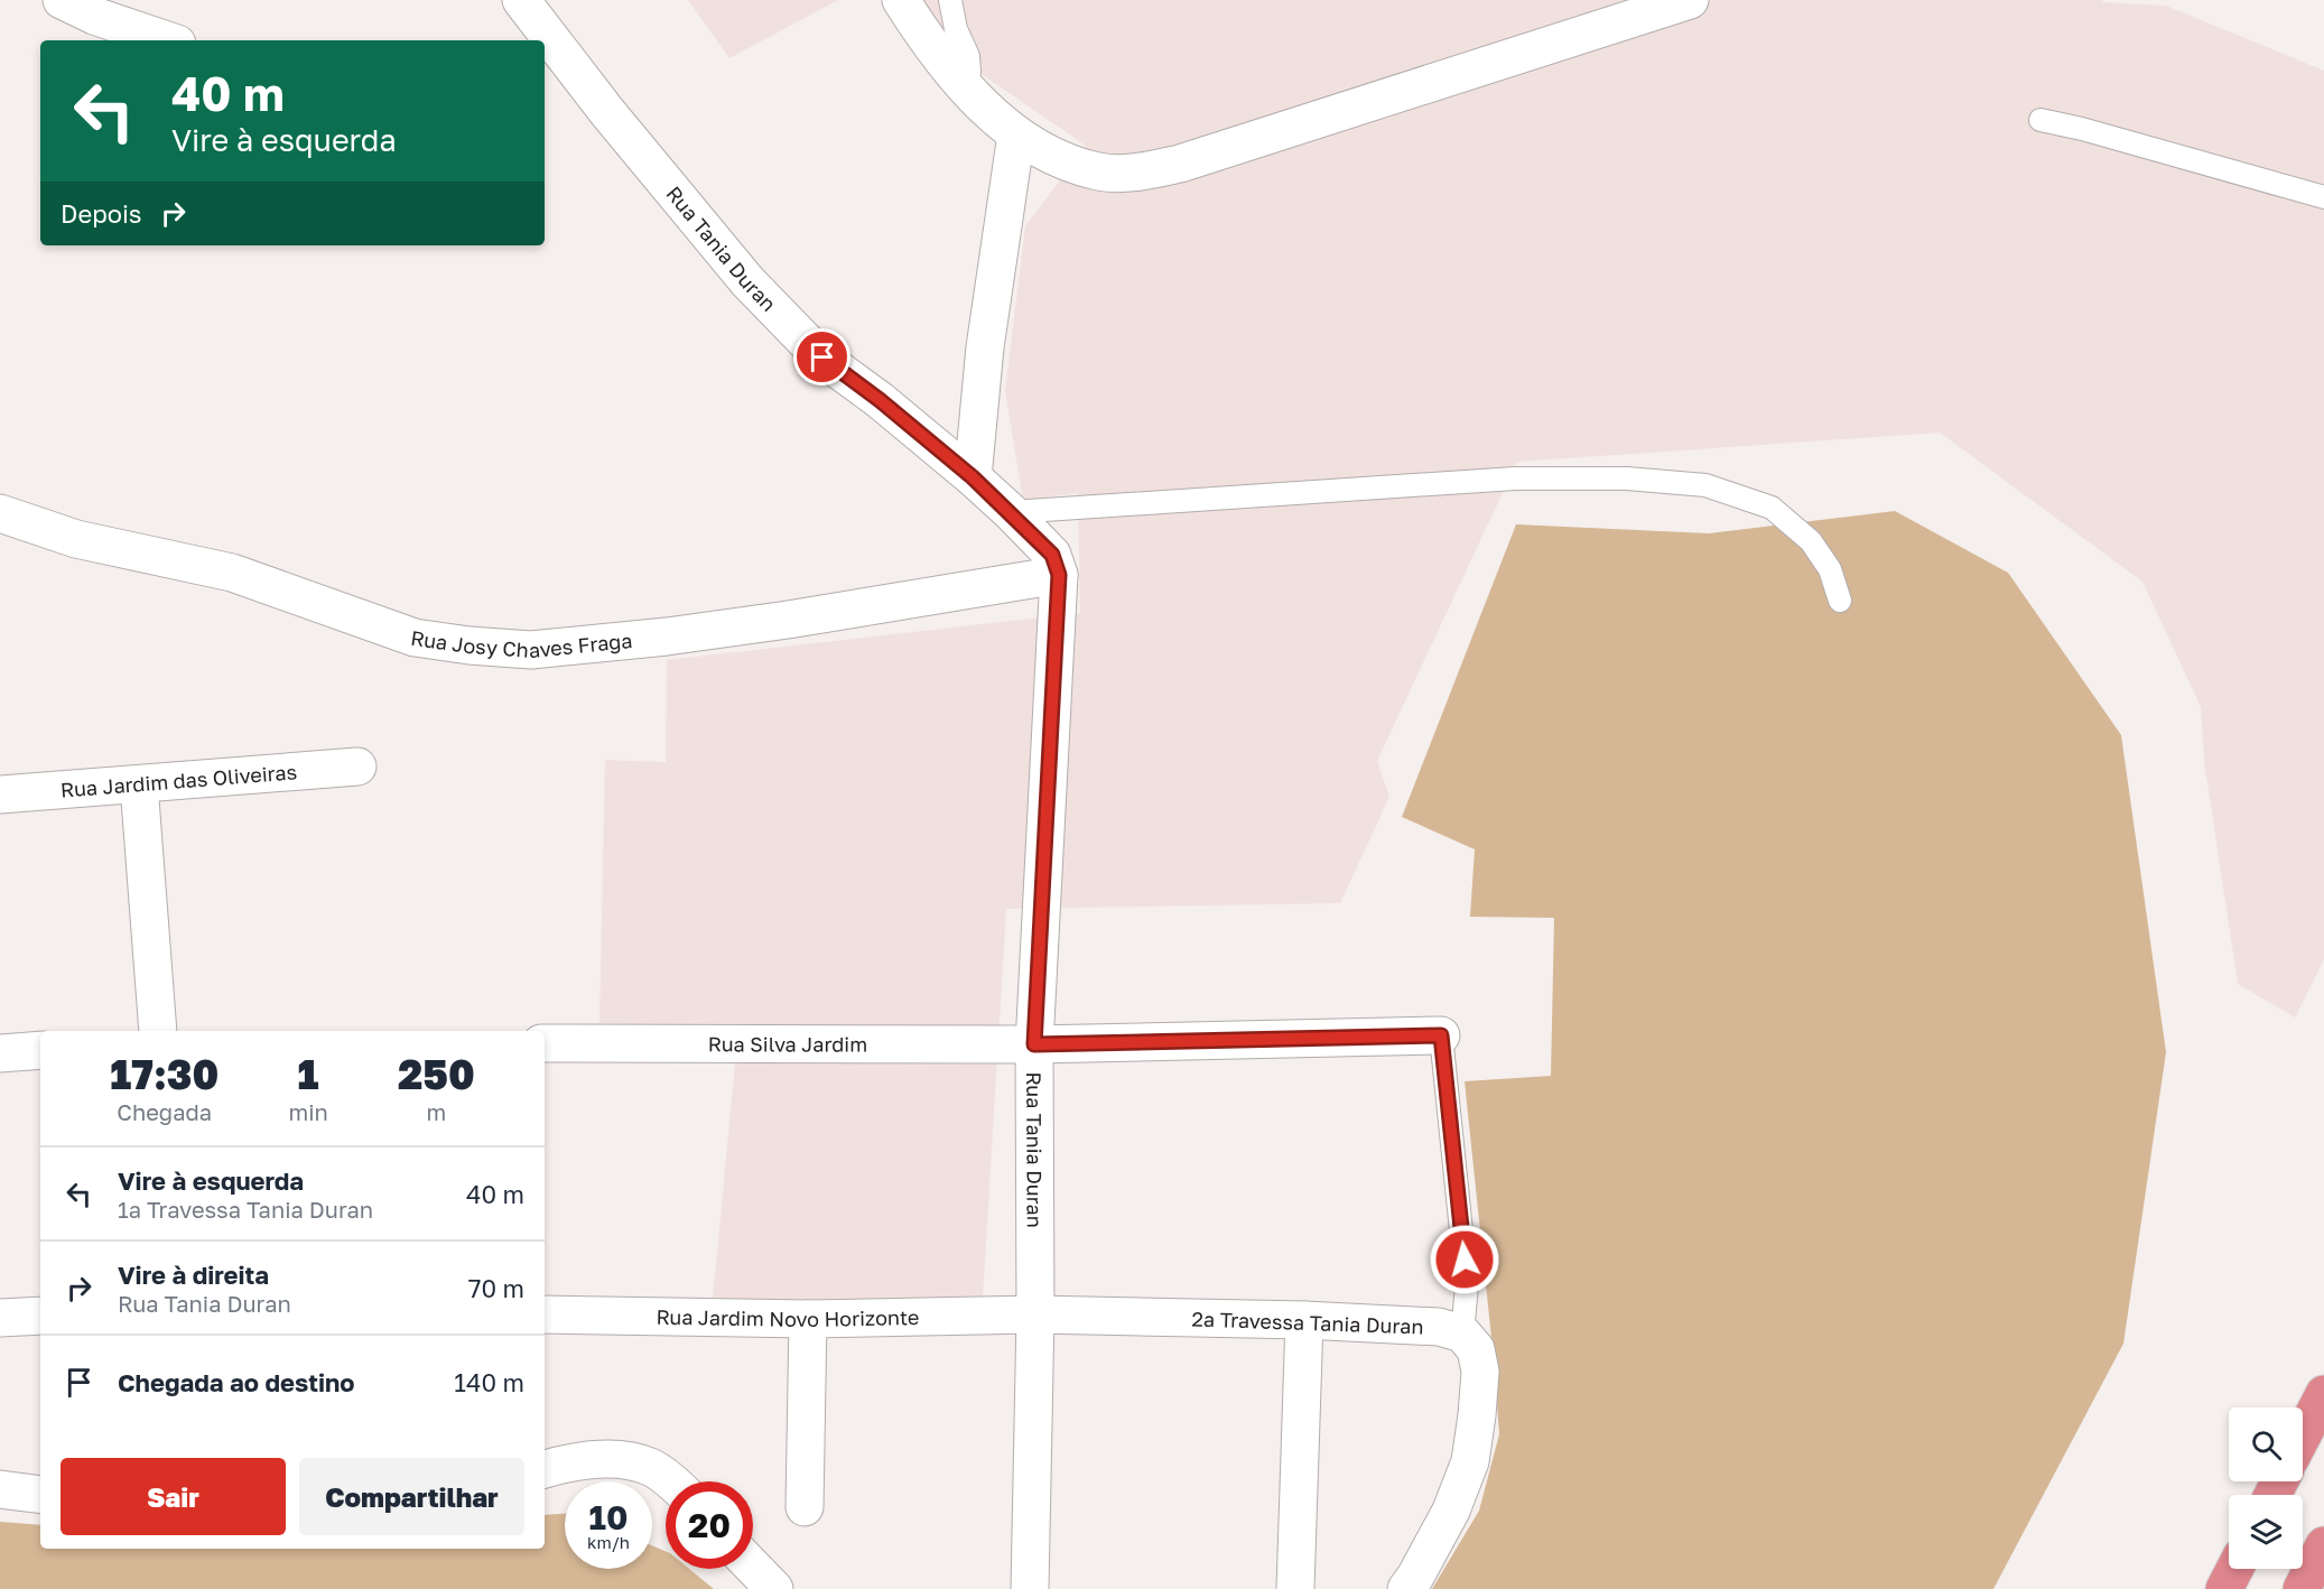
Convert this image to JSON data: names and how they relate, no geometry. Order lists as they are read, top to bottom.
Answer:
{
  "streets": {
    "street": [
      "Rua Tania Duran",
      "Rua Josy Chaves Fraga",
      "Rua Jardim das Oliveiras",
      "Rua Silva Jardim",
      "Rua Jardim Novo Horizonte",
      "2ª Travessa Tania Duran"
    ]
  },
  "crossings": [
    ["Rua Tania Duran", "Rua Josy Chaves Fraga"],
    ["Rua Tania Duran", "Rua Silva Jardim"],
    ["Rua Tania Duran", "Rua Jardim Novo Horizonte"],
    ["Rua Tania Duran", "2ª Travessa Tania Duran"],
    ["Rua Jardim Novo Horizonte", "2ª Travessa Tania Duran"]
  ],
  "page": {
    "turn": ["40 m", "Vire à esquerda"],
    "then": "Depois",
    "eta": [
      "17:30",
      "Chegada",
      "1",
      "min",
      "250",
      "m"
    ],
    "list": [
      {
        "name": "Vire à esquerda",
        "note": "1ª Travessa Tania Duran",
        "value": "40 m"
      },
      {
        "name": "Vire à direita",
        "note": "Rua Tania Duran",
        "value": "70 m"
      },
      {
        "name": "Chegada ao destino",
        "value": "140 m"
      }
    ],
    "buttons": ["Sair", "Compartilhar"],
    "speed": "10 km/h",
    "limit": "20"
  }
}
